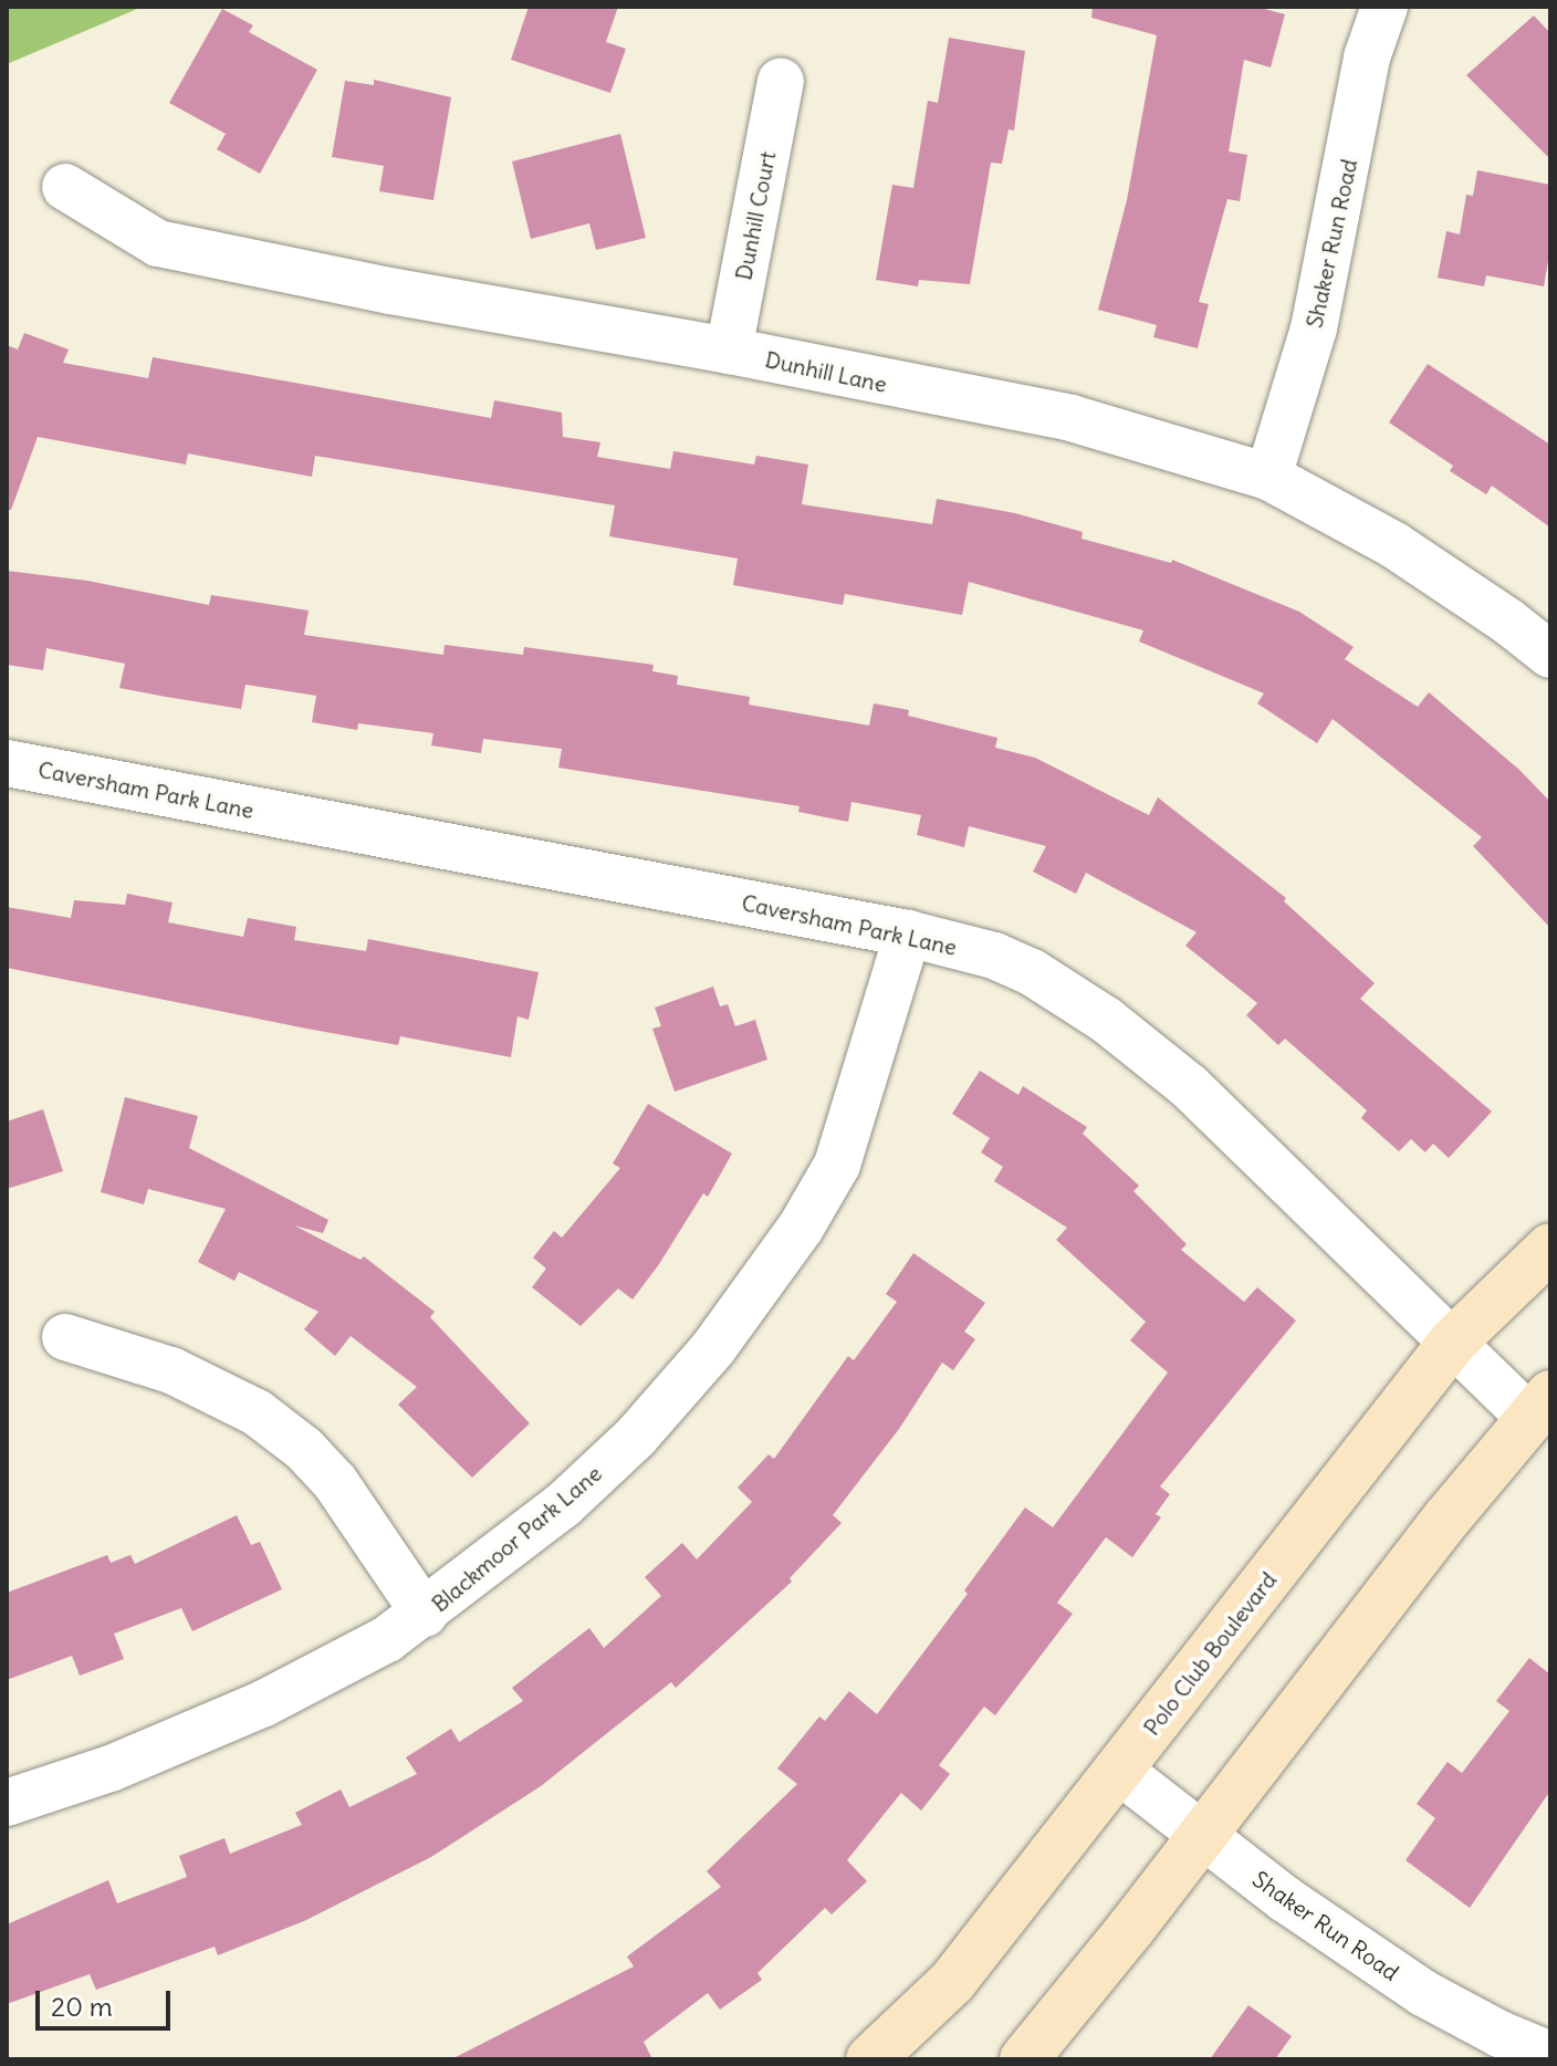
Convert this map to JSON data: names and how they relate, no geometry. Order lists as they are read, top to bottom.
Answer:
{
  "streets": {
    "street": [
      "Dunhill Court",
      "Shaker Run Road",
      "Dunhill Lane",
      "Caversham Park Lane",
      "Blackmoor Park Lane",
      "Polo Club Boulevard"
    ]
  },
  "crossings": [
    ["Dunhill Court", "Dunhill Lane"],
    ["Shaker Run Road", "Dunhill Lane"],
    ["Shaker Run Road", "Polo Club Boulevard"],
    ["Caversham Park Lane", "Blackmoor Park Lane"],
    ["Caversham Park Lane", "Polo Club Boulevard"]
  ],
  "scale_bar": "20 m"
}
